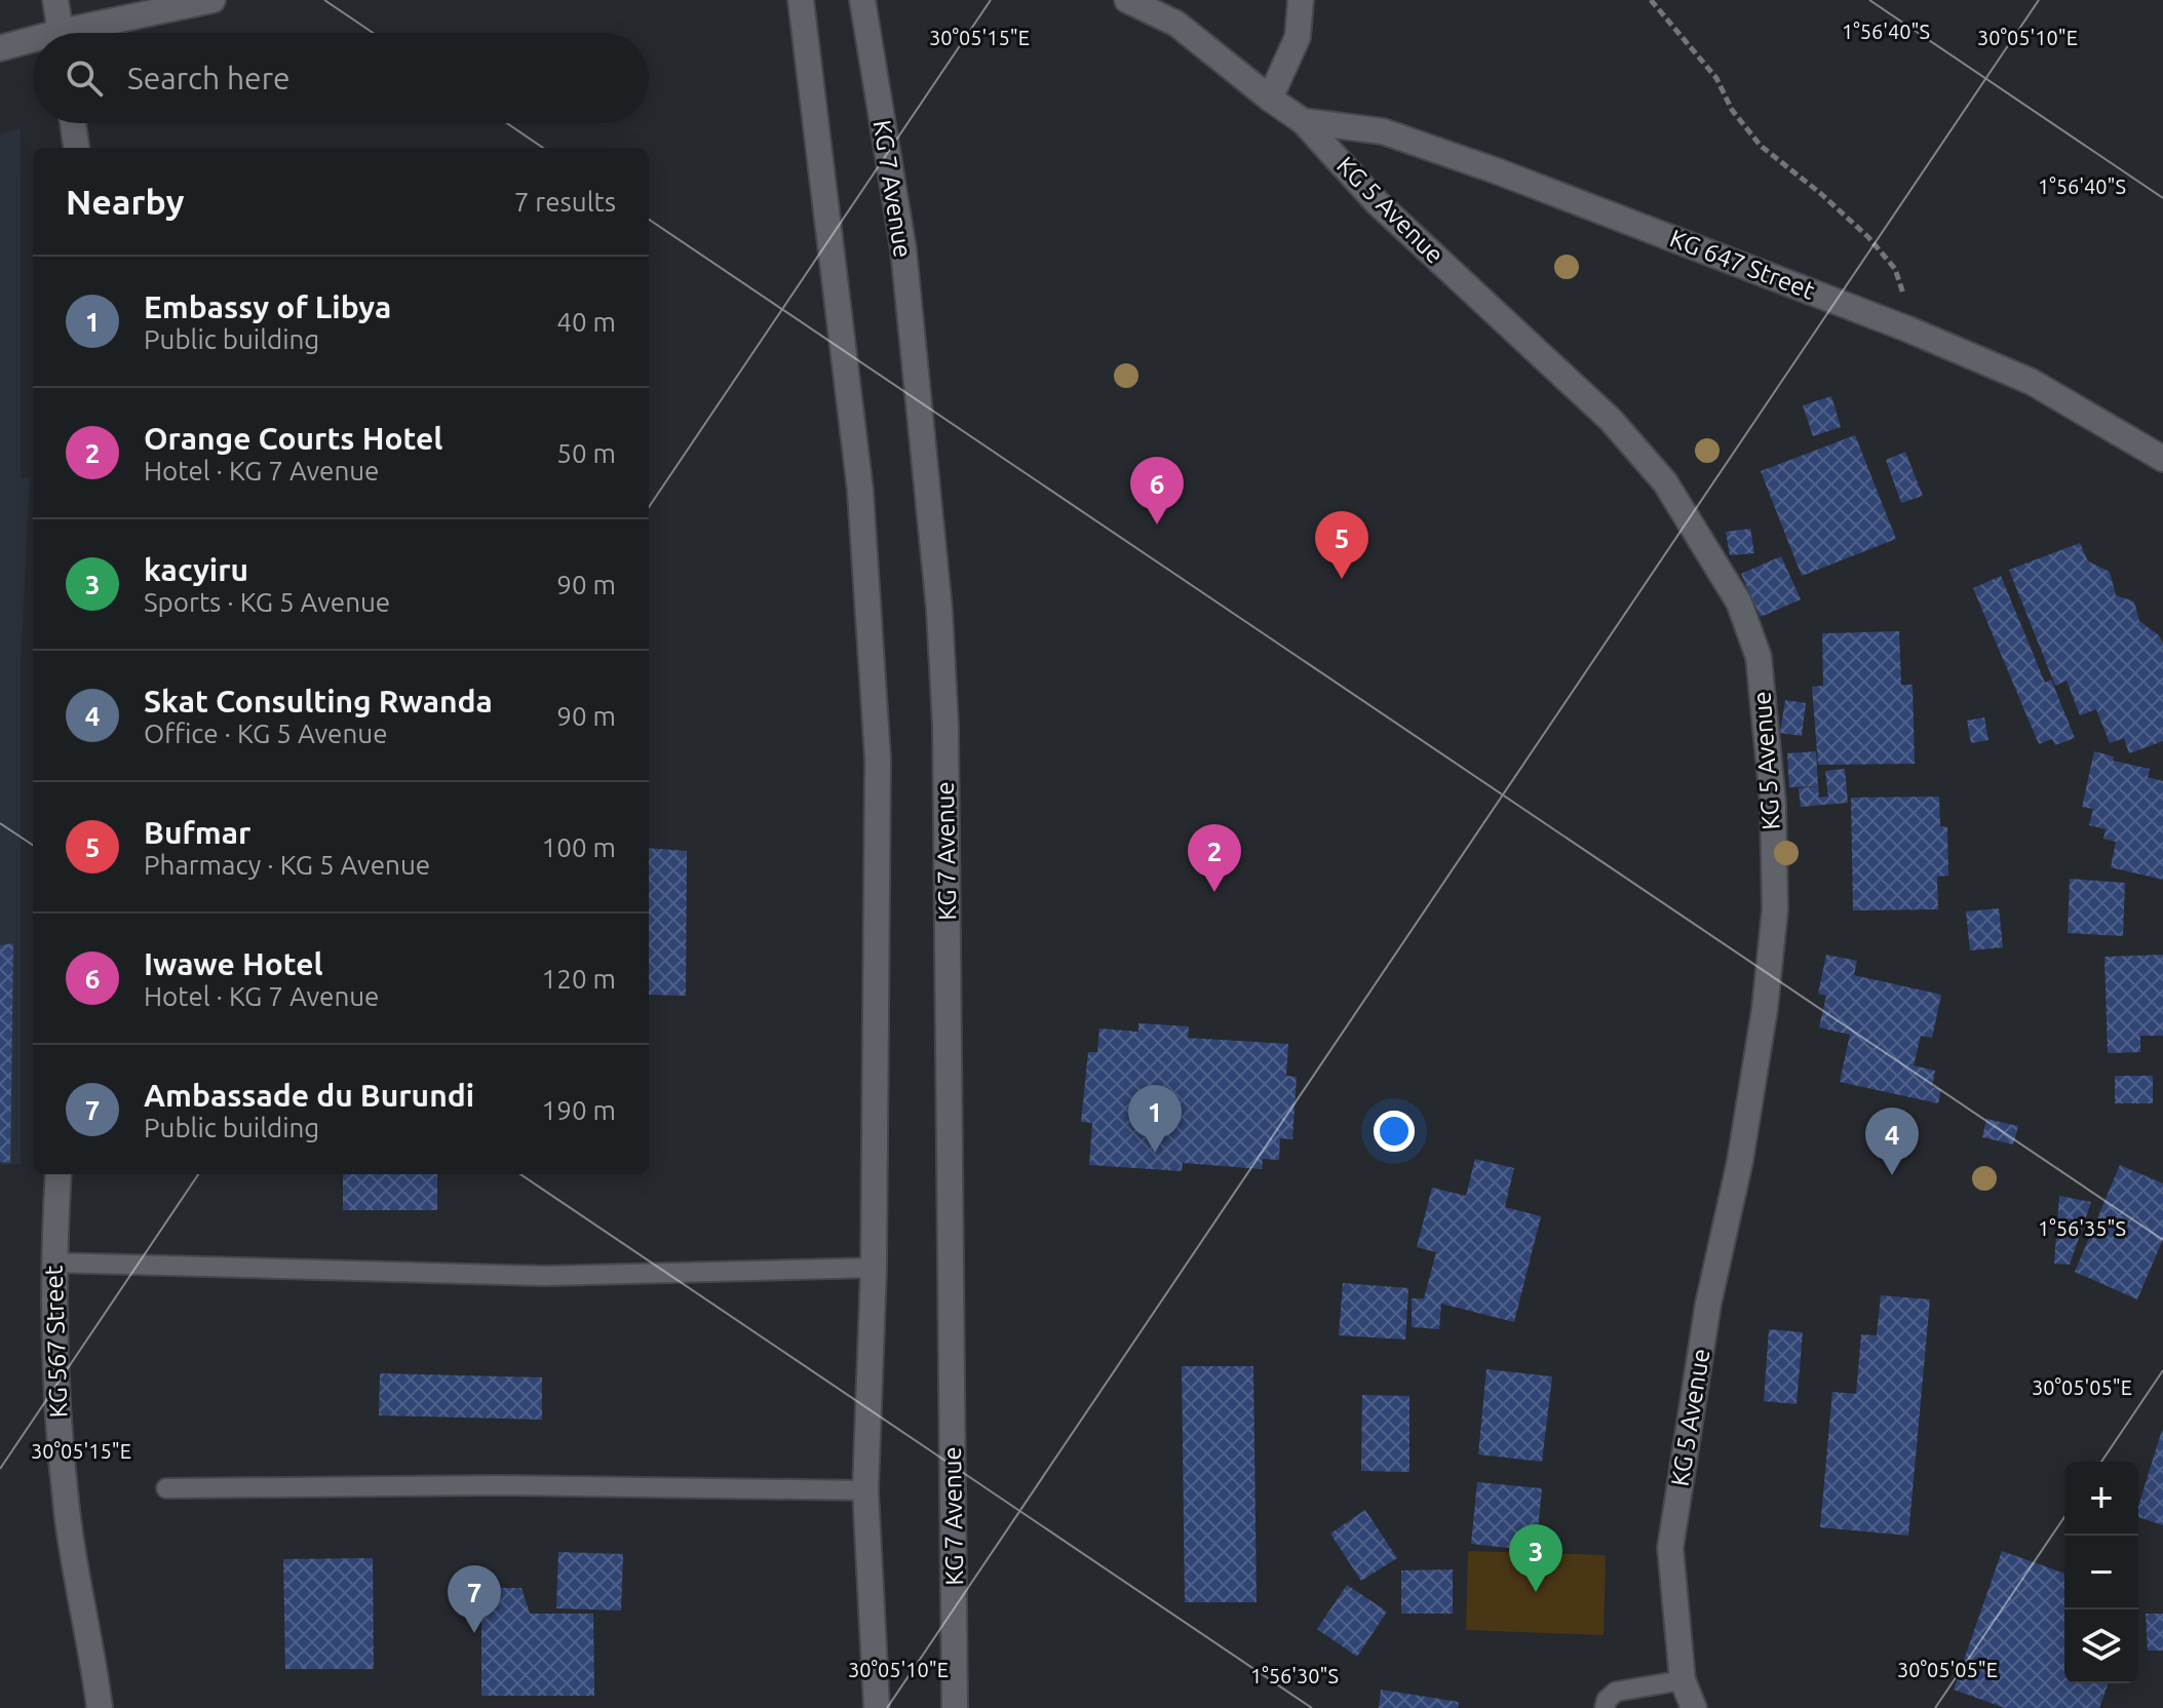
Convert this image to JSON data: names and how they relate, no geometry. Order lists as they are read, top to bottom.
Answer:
{
  "streets": {
    "street": [
      "KG 7 Avenue",
      "KG 5 Avenue",
      "KG 647 Street",
      "KG 567 Street"
    ]
  },
  "crossings": [
    ["KG 5 Avenue", "KG 647 Street"]
  ],
  "page": {
    "search": "Search here",
    "heading": ["Nearby", "7 results"],
    "list": [
      {
        "mark": "1",
        "name": "Embassy of Libya",
        "note": "Public building",
        "value": "40 m"
      },
      {
        "mark": "2",
        "name": "Orange Courts Hotel",
        "note": "Hotel · KG 7 Avenue",
        "value": "50 m"
      },
      {
        "mark": "3",
        "name": "kacyiru",
        "note": "Sports · KG 5 Avenue",
        "value": "90 m"
      },
      {
        "mark": "4",
        "name": "Skat Consulting Rwanda",
        "note": "Office · KG 5 Avenue",
        "value": "90 m"
      },
      {
        "mark": "5",
        "name": "Bufmar",
        "note": "Pharmacy · KG 5 Avenue",
        "value": "100 m"
      },
      {
        "mark": "6",
        "name": "Iwawe Hotel",
        "note": "Hotel · KG 7 Avenue",
        "value": "120 m"
      },
      {
        "mark": "7",
        "name": "Ambassade du Burundi",
        "note": "Public building",
        "value": "190 m"
      }
    ],
    "pins": [
      "6",
      "5",
      "2",
      "1",
      "4",
      "3",
      "7"
    ],
    "map_buttons": ["+", "−"]
  },
  "coordinates": [
    "1°56'40\"S",
    "30°05'15\"E",
    "30°05'10\"E",
    "1°56'35\"S",
    "30°05'05\"E",
    "1°56'30\"S"
  ]
}
